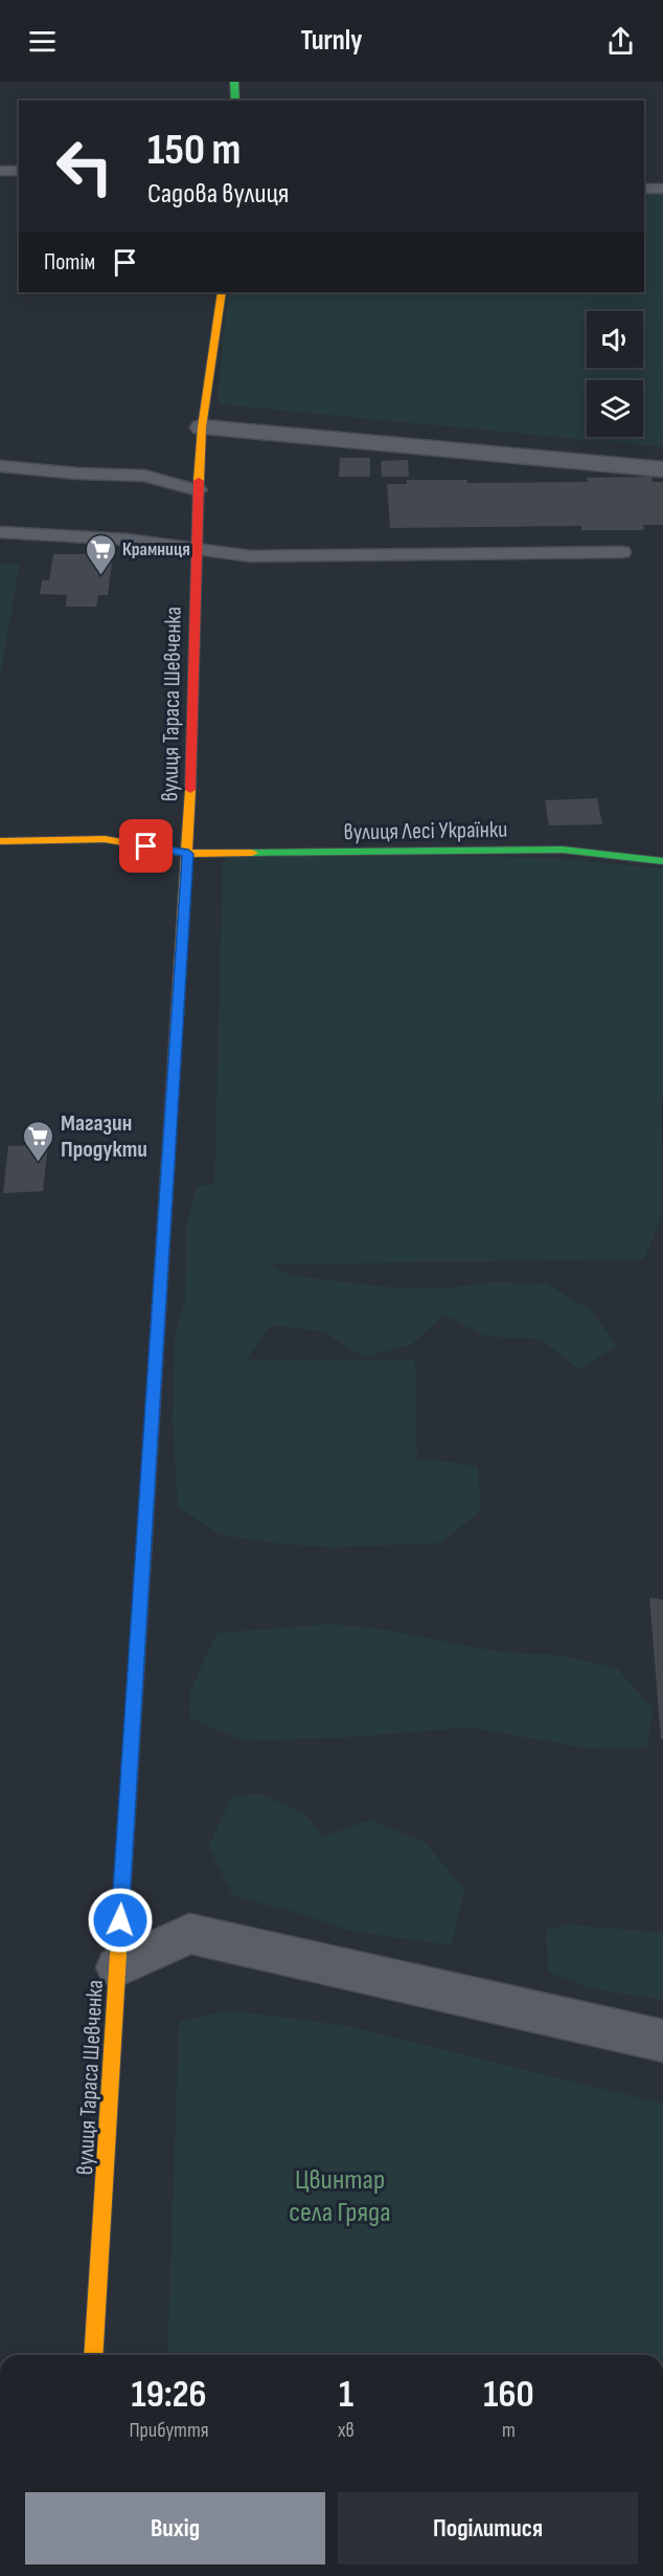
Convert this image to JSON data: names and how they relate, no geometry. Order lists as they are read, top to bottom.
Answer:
{
  "streets": {
    "street": ["вулиця Тараса Шевченка", "вулиця Лесі Українки"]
  },
  "crossings": [
    ["вулиця Тараса Шевченка", "вулиця Лесі Українки"]
  ],
  "parks": ["Цвинтар села Гряда"],
  "places": {
    "supermarket": ["Крамниця", "Магазин Продукти"]
  },
  "page": {
    "header": "Turnly",
    "turn": ["150 m", "Садова вулиця"],
    "then": "Потім",
    "eta": [
      "19:26",
      "Прибуття",
      "1",
      "хв",
      "160",
      "m"
    ],
    "buttons": ["Вихід", "Поділитися"]
  }
}
